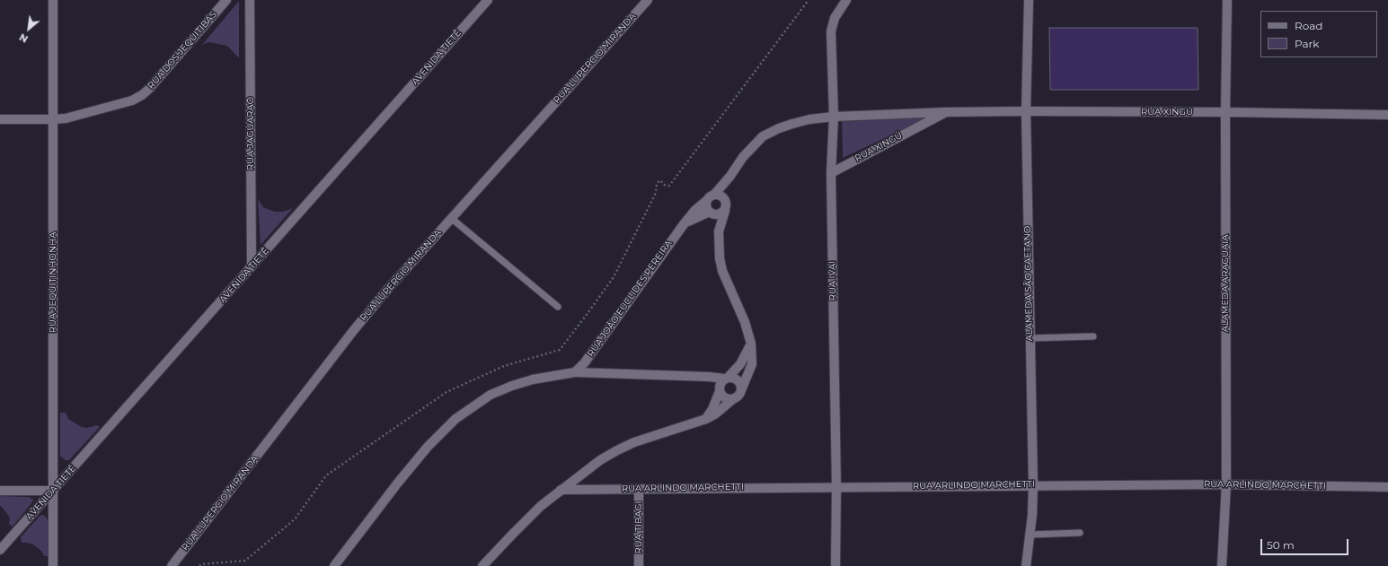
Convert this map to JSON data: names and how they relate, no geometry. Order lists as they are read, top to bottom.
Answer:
{
  "streets": {
    "street": [
      "RUA DOS JEQUITIBÁS",
      "AVENIDA TIETÊ",
      "RUA LUPERCIO MIRANDA",
      "RUA XINGÚ",
      "RUA JAGUARAÓ",
      "RUA IVAI",
      "RUA JEQUITINHONHA",
      "ALAMEDA SÃO CAETANO",
      "ALAMEDA ARAGUAIA",
      "RUA JOÃO EUCLIDES PEREIRA",
      "RUA ARLINDO MARCHETTI",
      "RUA TIBAGI"
    ]
  },
  "crossings": [
    ["RUA DOS JEQUITIBÁS", "RUA JEQUITINHONHA"],
    ["AVENIDA TIETÊ", "RUA JAGUARAÓ"],
    ["AVENIDA TIETÊ", "RUA JEQUITINHONHA"],
    ["RUA XINGÚ", "RUA IVAI"],
    ["RUA XINGÚ", "ALAMEDA SÃO CAETANO"],
    ["RUA XINGÚ", "ALAMEDA ARAGUAIA"],
    ["RUA XINGÚ", "RUA JOÃO EUCLIDES PEREIRA"],
    ["RUA IVAI", "RUA ARLINDO MARCHETTI"],
    ["ALAMEDA SÃO CAETANO", "RUA ARLINDO MARCHETTI"],
    ["ALAMEDA ARAGUAIA", "RUA ARLINDO MARCHETTI"],
    ["RUA ARLINDO MARCHETTI", "RUA TIBAGI"]
  ],
  "legend": ["Road", "Park"],
  "scale_bar": "50 m",
  "north": "bottom left"
}
